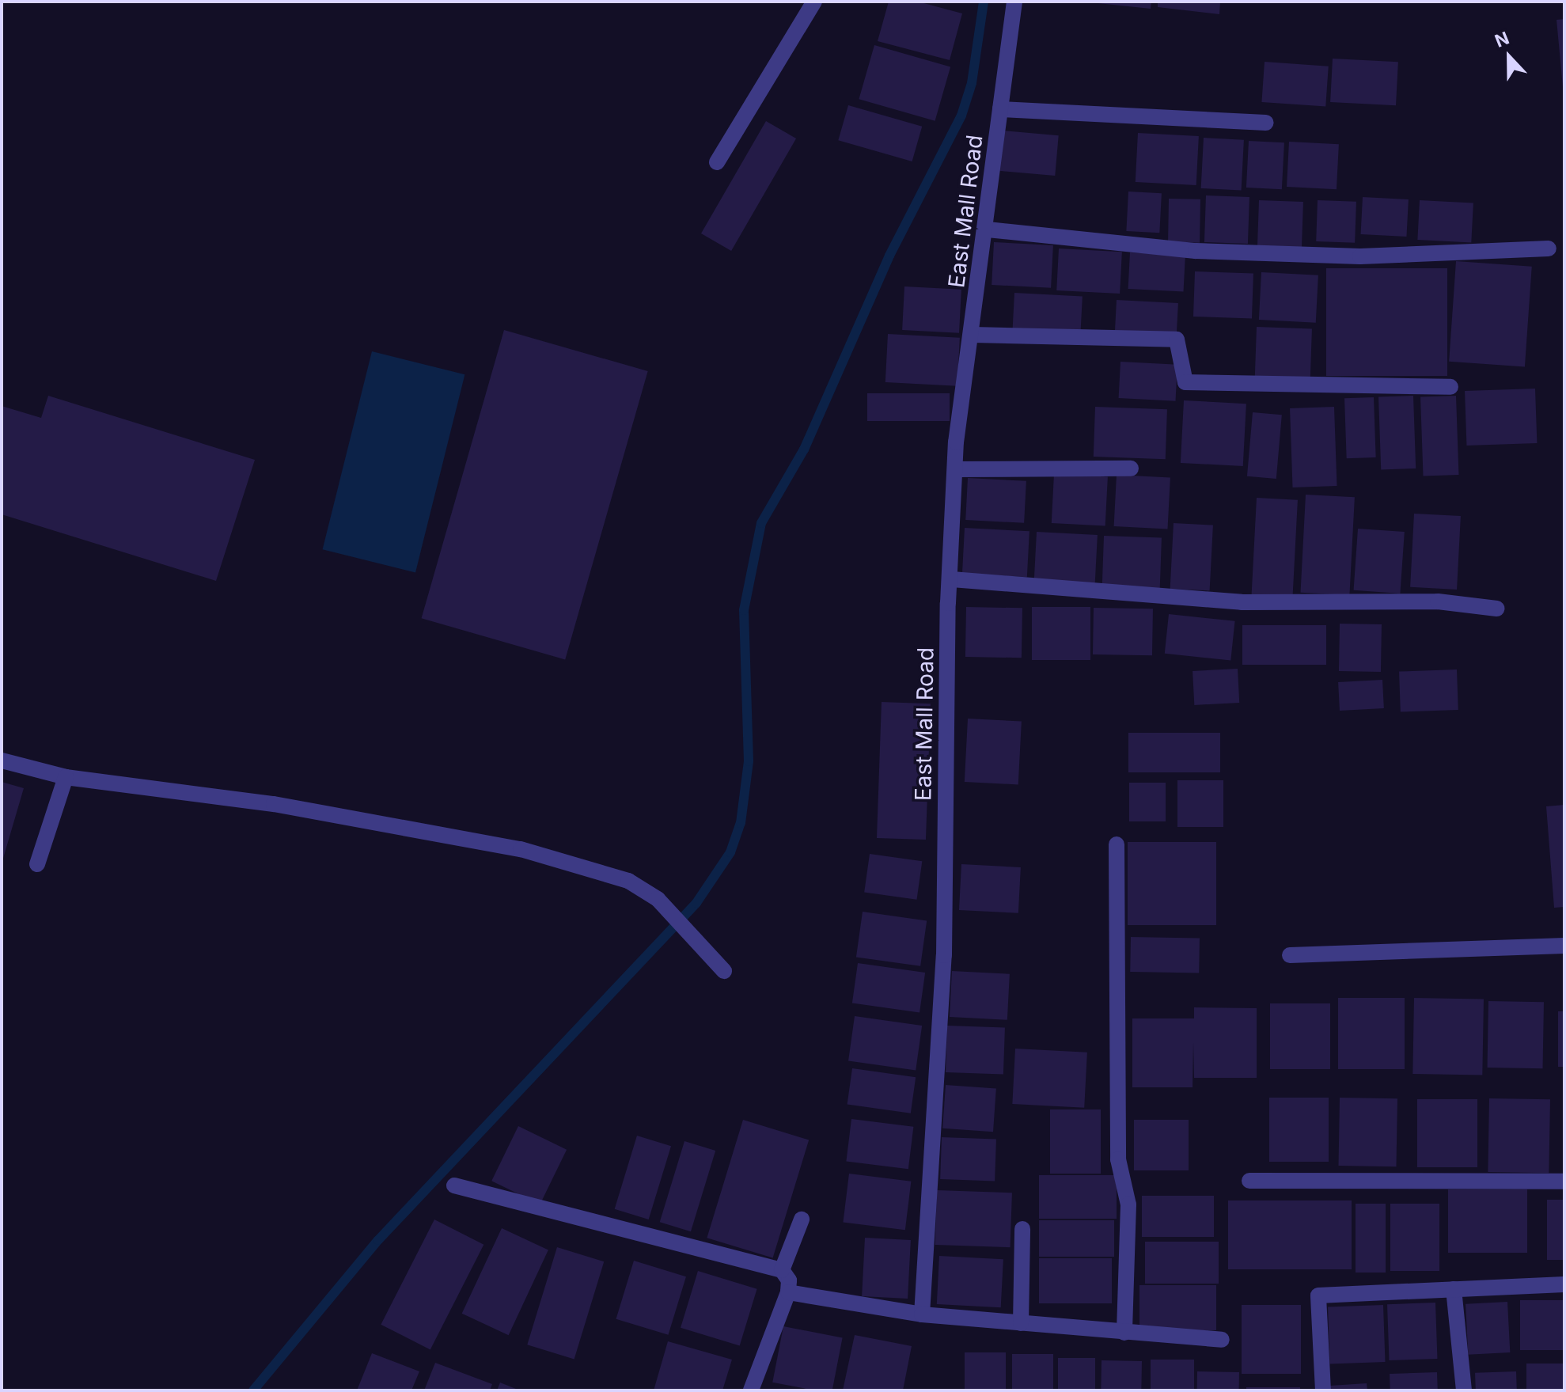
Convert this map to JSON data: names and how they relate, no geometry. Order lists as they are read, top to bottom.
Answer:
{
  "streets": {
    "street": ["East Mall Road"]
  },
  "north": "top"
}
